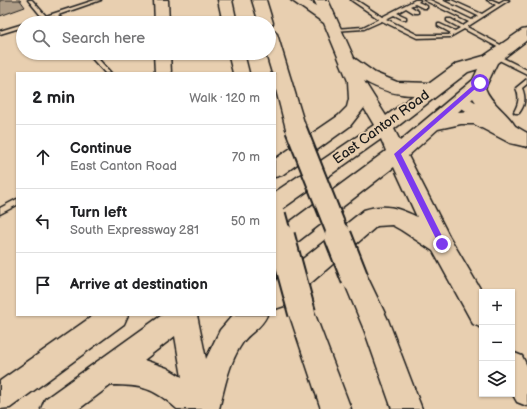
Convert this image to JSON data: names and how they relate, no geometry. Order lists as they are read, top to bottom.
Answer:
{
  "streets": {
    "main road": ["East Canton Road"]
  },
  "page": {
    "search": "Search here",
    "heading": ["2 min", "Walk · 120 m"],
    "list": [
      ["Continue", "East Canton Road", "70 m"],
      ["Turn left", "South Expressway 281", "50 m"],
      "Arrive at destination"
    ],
    "map_buttons": ["+", "−"]
  }
}
